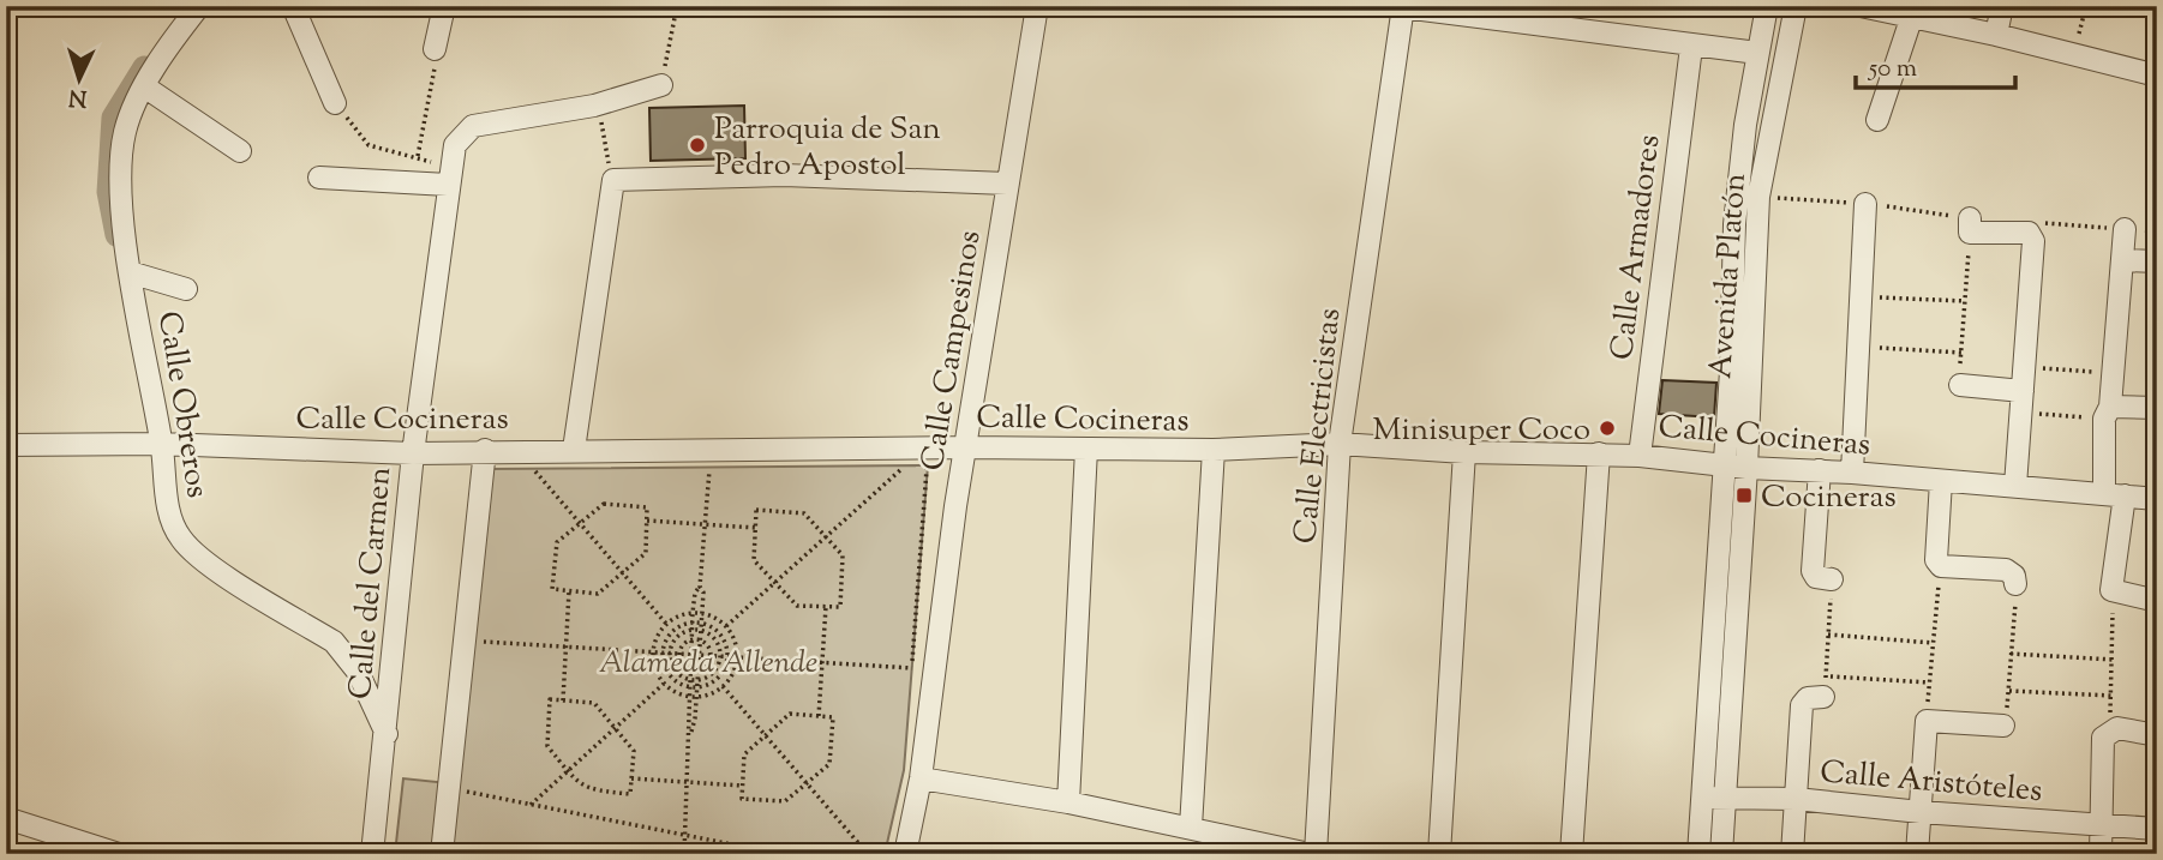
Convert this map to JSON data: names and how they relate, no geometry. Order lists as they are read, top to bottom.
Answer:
{
  "streets": {
    "street": [
      "Calle Armadores",
      "Avenida Platón",
      "Calle Campesinos",
      "Calle Obreros",
      "Calle Cocineras",
      "Calle Electricistas",
      "Calle del Carmen",
      "Calle Aristóteles"
    ]
  },
  "crossings": [
    ["Calle Armadores", "Calle Cocineras"],
    ["Avenida Platón", "Calle Cocineras"],
    ["Avenida Platón", "Calle Aristóteles"],
    ["Calle Campesinos", "Calle Cocineras"],
    ["Calle Obreros", "Calle Cocineras"],
    ["Calle Obreros", "Calle del Carmen"],
    ["Calle Cocineras", "Calle Electricistas"],
    ["Calle Cocineras", "Calle del Carmen"]
  ],
  "parks": ["Alameda Allende"],
  "places": {
    "other": ["Parroquia de San Pedro Apostol", "Minisuper Coco"],
    "transit": ["Cocineras"]
  },
  "scale_bar": "50 m",
  "north": "bottom"
}
